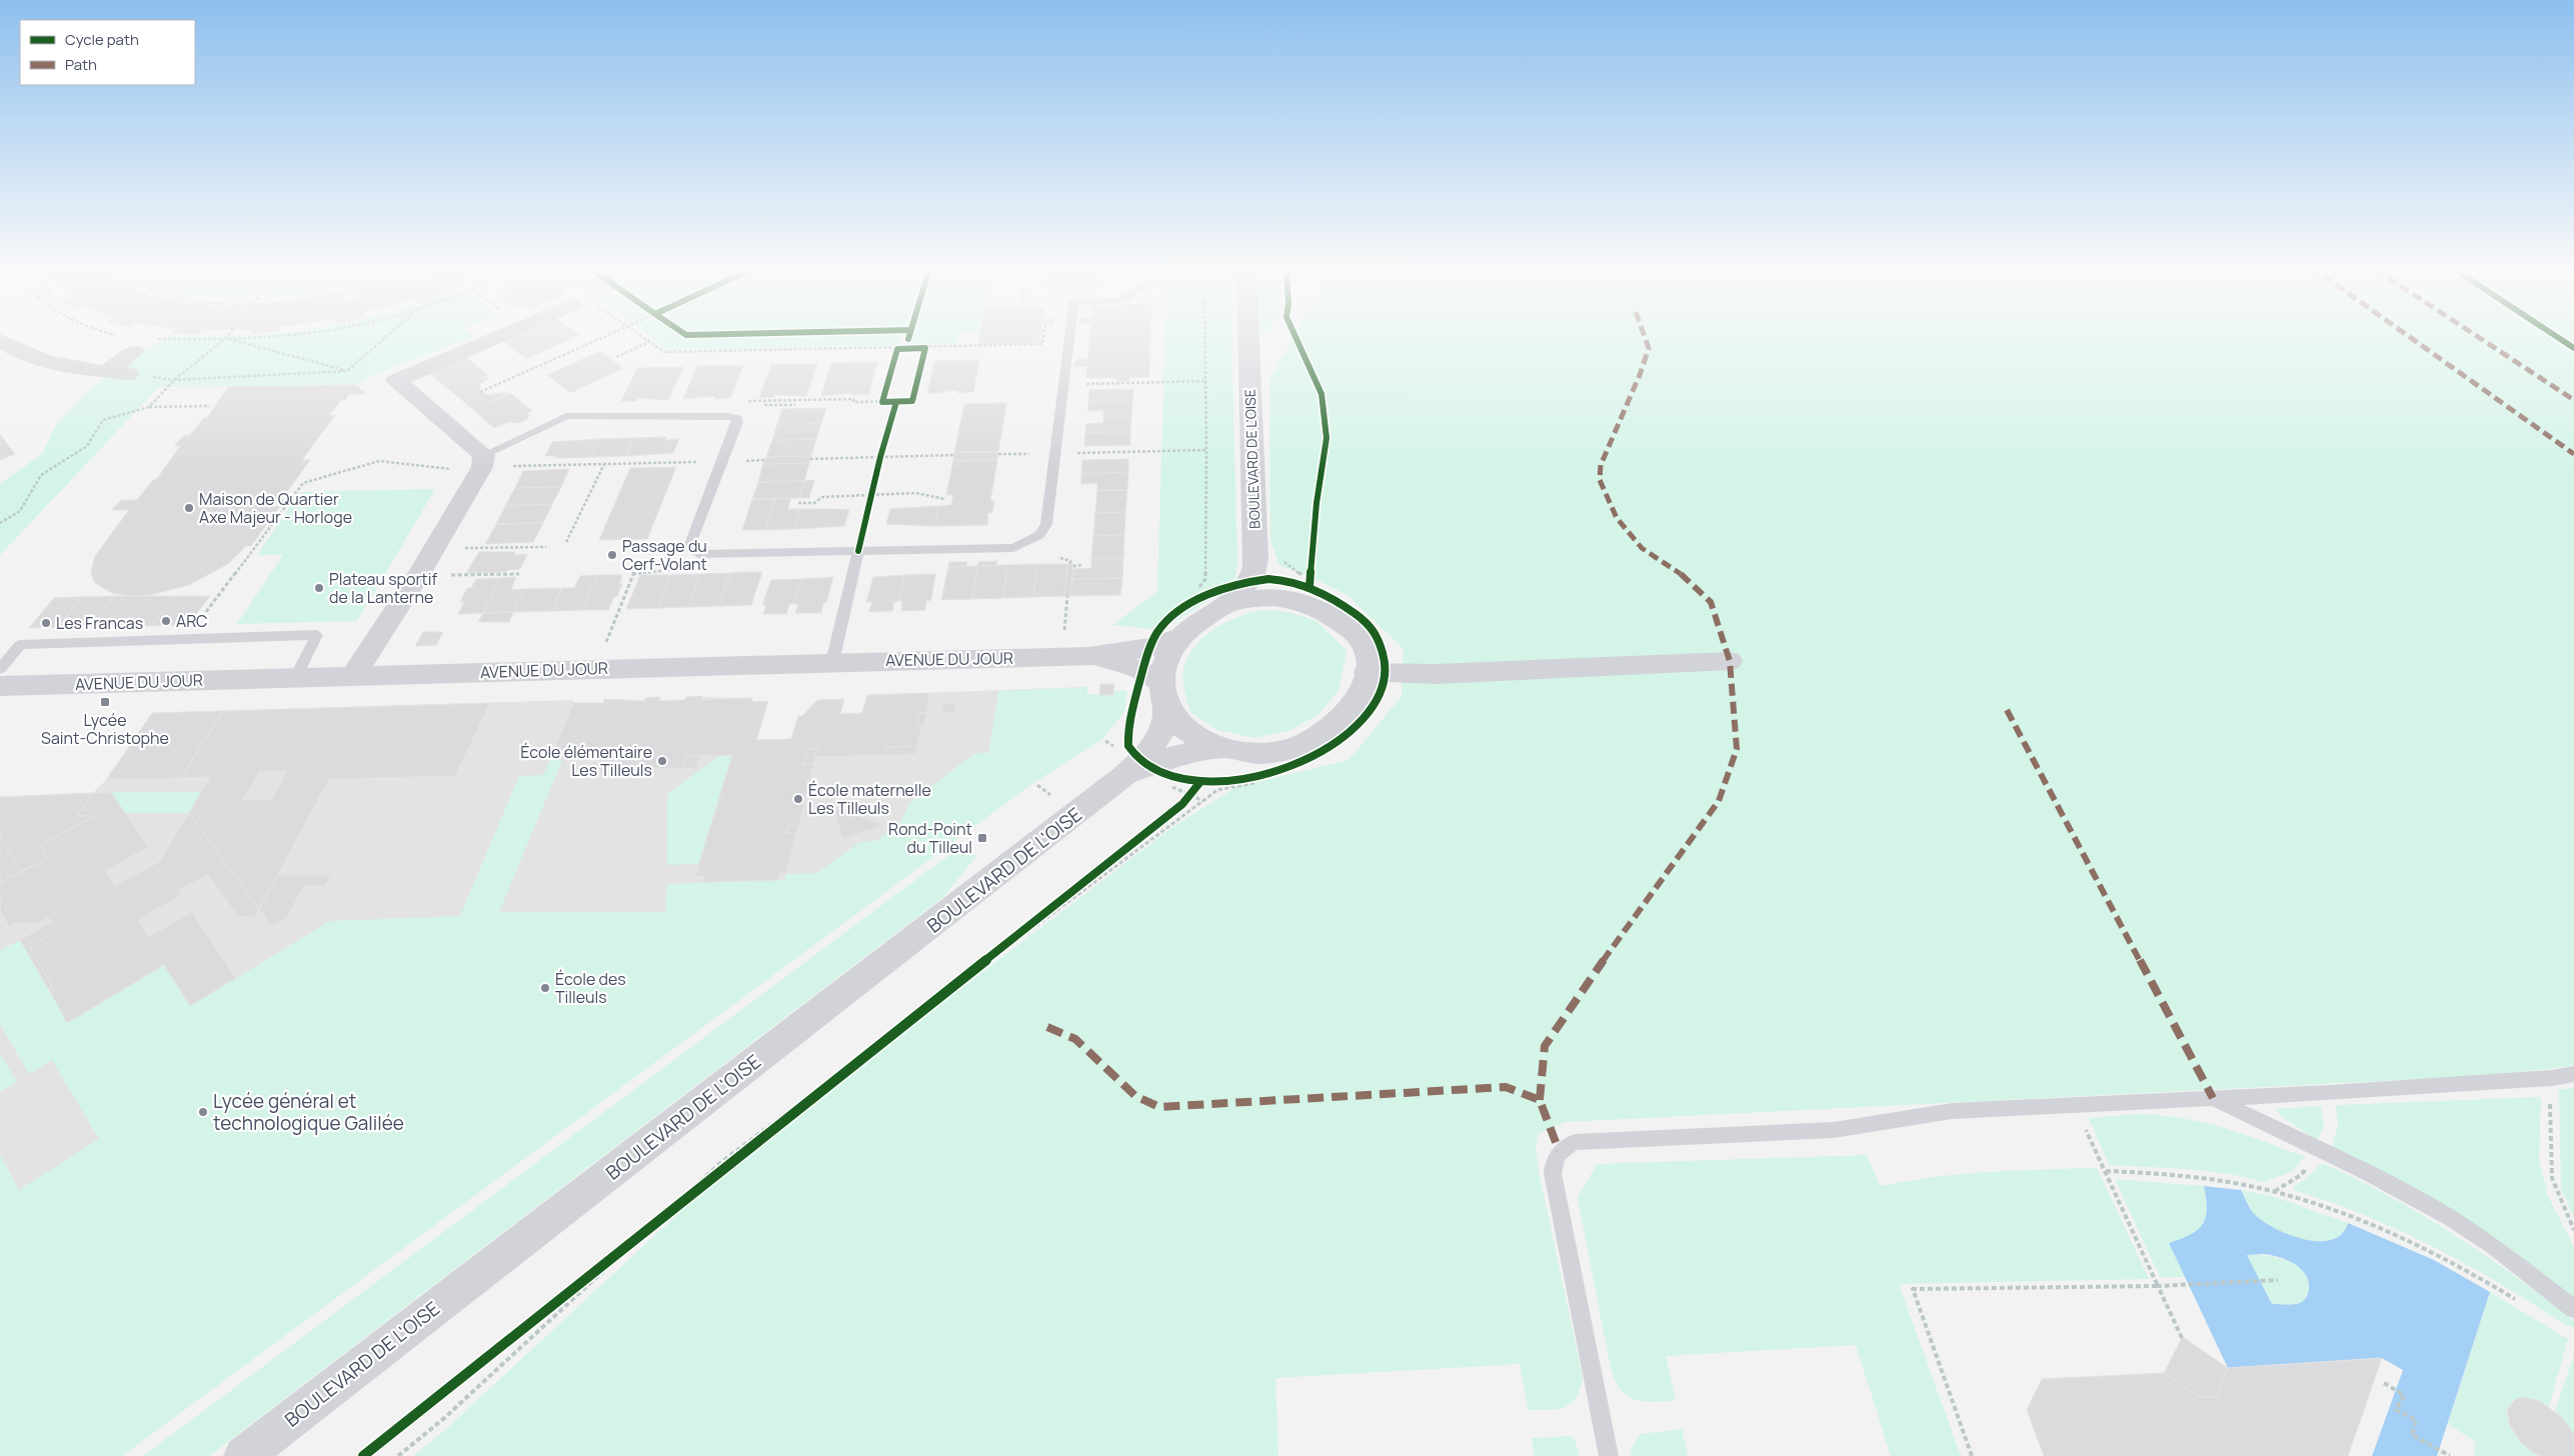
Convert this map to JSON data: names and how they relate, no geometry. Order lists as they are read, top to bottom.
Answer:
{
  "streets": {
    "main road": ["BOULEVARD DE L'OISE"],
    "street": ["AVENUE DU JOUR"]
  },
  "crossings": [
    ["BOULEVARD DE L'OISE", "AVENUE DU JOUR"]
  ],
  "places": {
    "other": [
      "Maison de Quartier Axe Majeur - Horloge",
      "Passage du Cerf-Volant",
      "Plateau sportif de la Lanterne",
      "ARC",
      "Les Francas",
      "École élémentaire Les Tilleuls",
      "École maternelle Les Tilleuls",
      "École des Tilleuls",
      "Lycée général et technologique Galilée"
    ],
    "transit": ["Lycée Saint-Christophe", "Rond-Point du Tilleul"]
  },
  "legend": ["Cycle path", "Path"]
}
